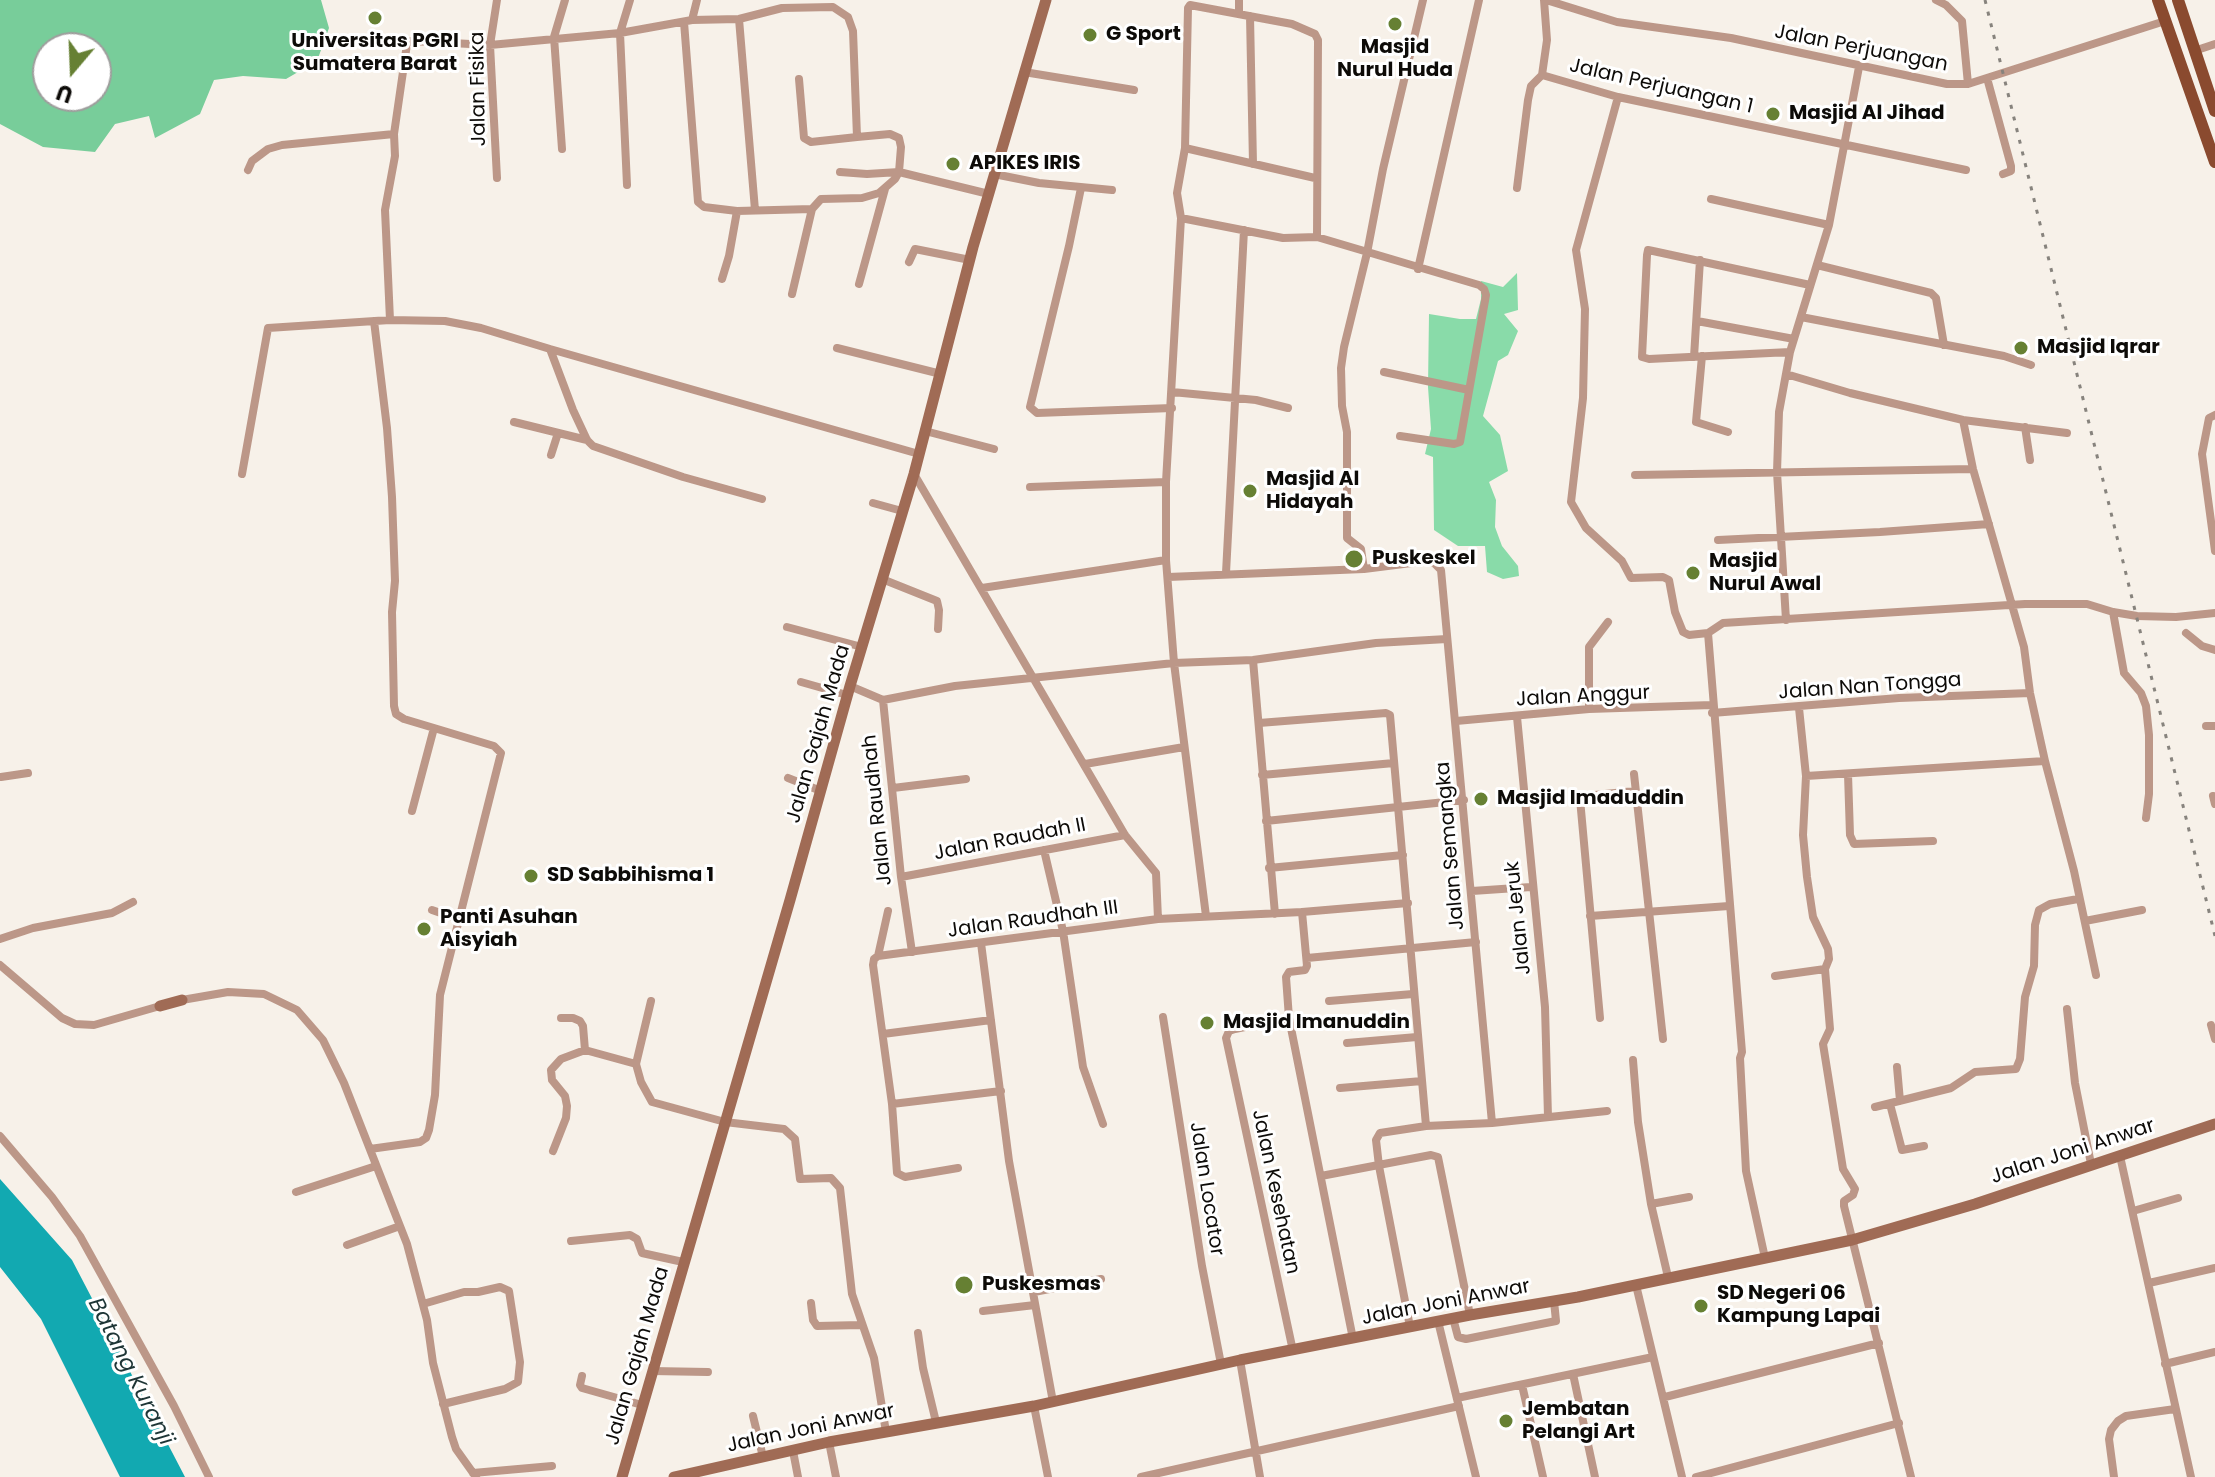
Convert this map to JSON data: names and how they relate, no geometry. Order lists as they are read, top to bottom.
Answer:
{
  "streets": {
    "main road": ["Jalan Gajah Mada", "Jalan Joni Anwar"],
    "street": [
      "Jalan Perjuangan",
      "Jalan Perjuangan 1",
      "Jalan Fisika",
      "Jalan Nan Tongga",
      "Jalan Anggur",
      "Jalan Raudhah",
      "Jalan Raudah II",
      "Jalan Semangka",
      "Jalan Jeruk",
      "Jalan Raudhah III",
      "Jalan Locator",
      "Jalan Kesehatan"
    ]
  },
  "crossings": [
    ["Jalan Perjuangan", "Jalan Perjuangan 1"],
    ["Jalan Nan Tongga", "Jalan Anggur"],
    ["Jalan Anggur", "Jalan Semangka"],
    ["Jalan Anggur", "Jalan Jeruk"],
    ["Jalan Raudhah", "Jalan Raudah II"],
    ["Jalan Raudhah", "Jalan Raudhah III"],
    ["Jalan Joni Anwar", "Jalan Locator"],
    ["Jalan Joni Anwar", "Jalan Kesehatan"]
  ],
  "water": ["Batang Kuranji"],
  "places": [
    "Universitas PGRI Sumatera Barat",
    "Masjid Nurul Huda",
    "G Sport",
    "Masjid Al Jihad",
    "APIKES IRIS",
    "Masjid Iqrar",
    "Masjid Al Hidayah",
    "Puskeskel",
    "Masjid Nurul Awal",
    "Masjid Imaduddin",
    "SD Sabbihisma 1",
    "Panti Asuhan Aisyiah",
    "Masjid Imanuddin",
    "Puskesmas",
    "SD Negeri 06 Kampung Lapai",
    "Jembatan Pelangi Art"
  ],
  "north": "bottom"
}
